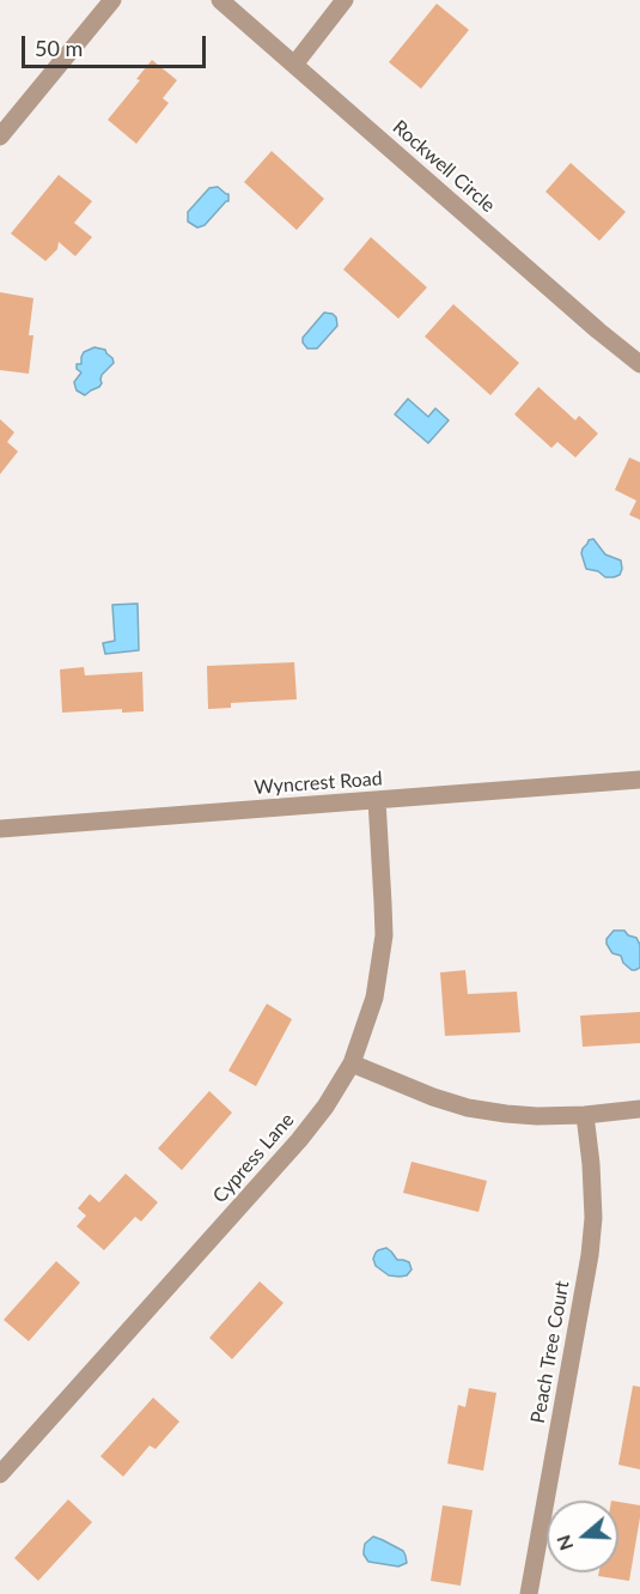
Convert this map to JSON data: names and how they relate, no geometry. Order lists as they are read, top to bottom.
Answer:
{
  "streets": {
    "street": [
      "Rockwell Circle",
      "Wyncrest Road",
      "Cypress Lane",
      "Peach Tree Court"
    ]
  },
  "crossings": [
    ["Wyncrest Road", "Cypress Lane"]
  ],
  "scale_bar": "50 m",
  "north": "left"
}
